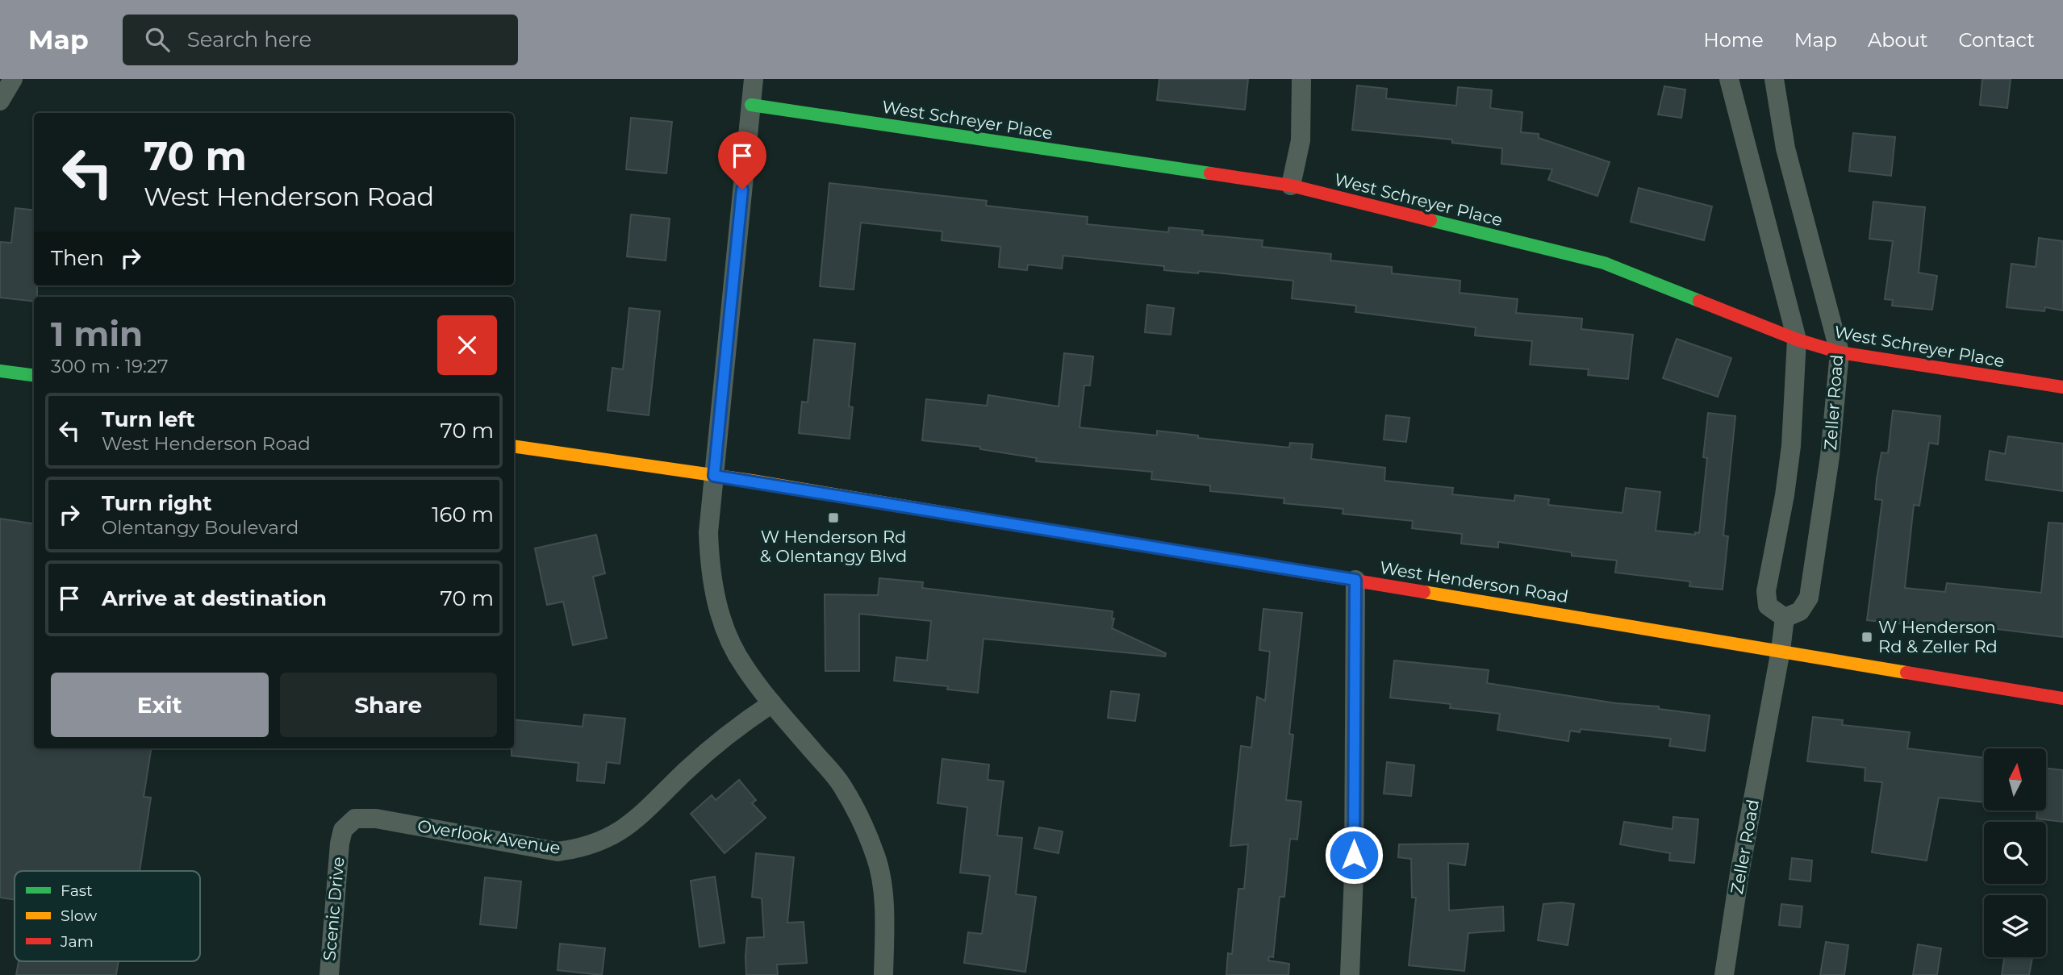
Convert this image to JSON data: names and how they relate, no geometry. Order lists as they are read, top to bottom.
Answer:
{
  "streets": {
    "main road": ["West Schreyer Place", "West Henderson Road"],
    "street": ["Zeller Road", "Overlook Avenue", "Scenic Drive"]
  },
  "crossings": [
    ["West Schreyer Place", "Zeller Road"],
    ["Zeller Road", "West Henderson Road"],
    ["Overlook Avenue", "Scenic Drive"]
  ],
  "places": {
    "transit": ["W Henderson Rd & Olentangy Blvd", "W Henderson Rd & Zeller Rd"]
  },
  "legend": ["Fast", "Slow", "Jam"],
  "north": "top",
  "page": {
    "header": "Map",
    "search": "Search here",
    "nav": [
      "Home",
      "Map",
      "About",
      "Contact"
    ],
    "turn": ["70 m", "West Henderson Road"],
    "then": "Then",
    "heading": ["1 min", "300 m · 19:27"],
    "list": [
      {
        "name": "Turn left",
        "note": "West Henderson Road",
        "value": "70 m"
      },
      {
        "name": "Turn right",
        "note": "Olentangy Boulevard",
        "value": "160 m"
      },
      {
        "name": "Arrive at destination",
        "value": "70 m"
      }
    ],
    "buttons": ["Exit", "Share"]
  }
}
